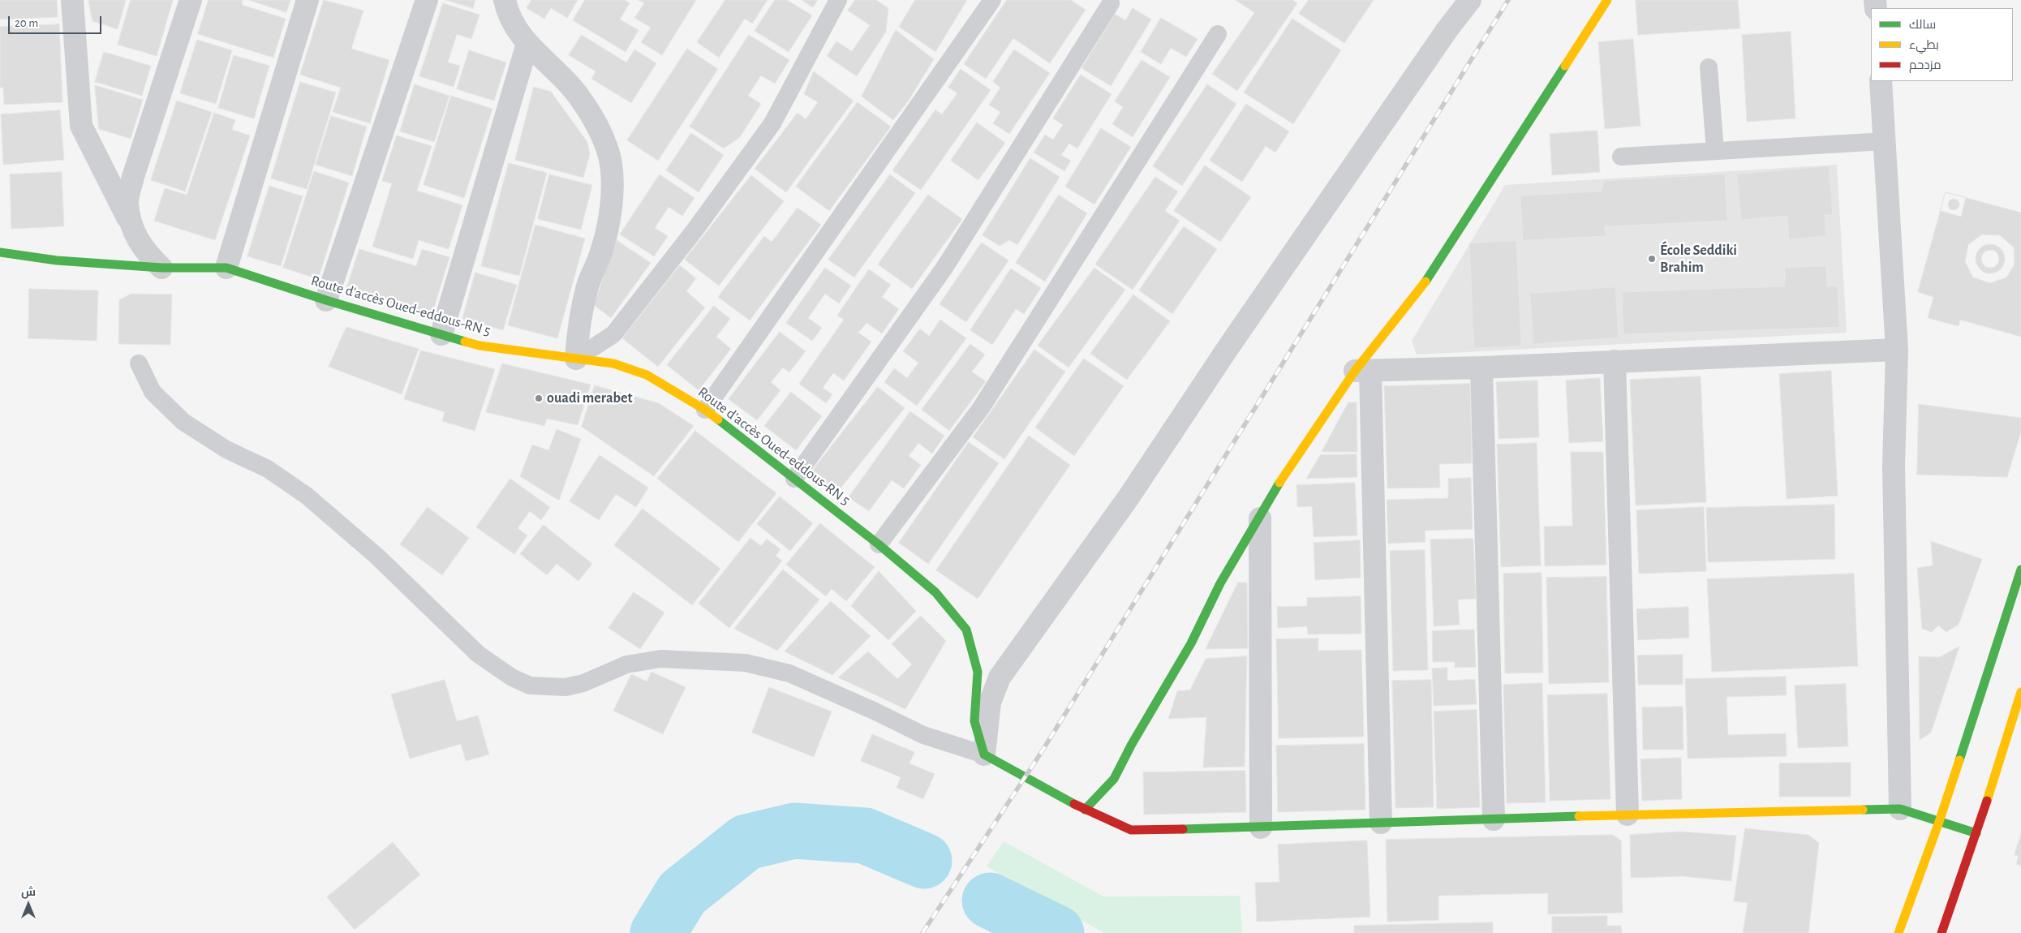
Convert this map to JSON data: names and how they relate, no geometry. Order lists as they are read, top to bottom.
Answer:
{
  "streets": {
    "main road": ["Route d'accès Oued-eddous-RN 5"]
  },
  "places": ["École Seddiki Brahim", "ouadi merabet"],
  "legend": ["سالك", "بطيء", "مزدحم"],
  "scale_bar": "20 m",
  "north": "top"
}
